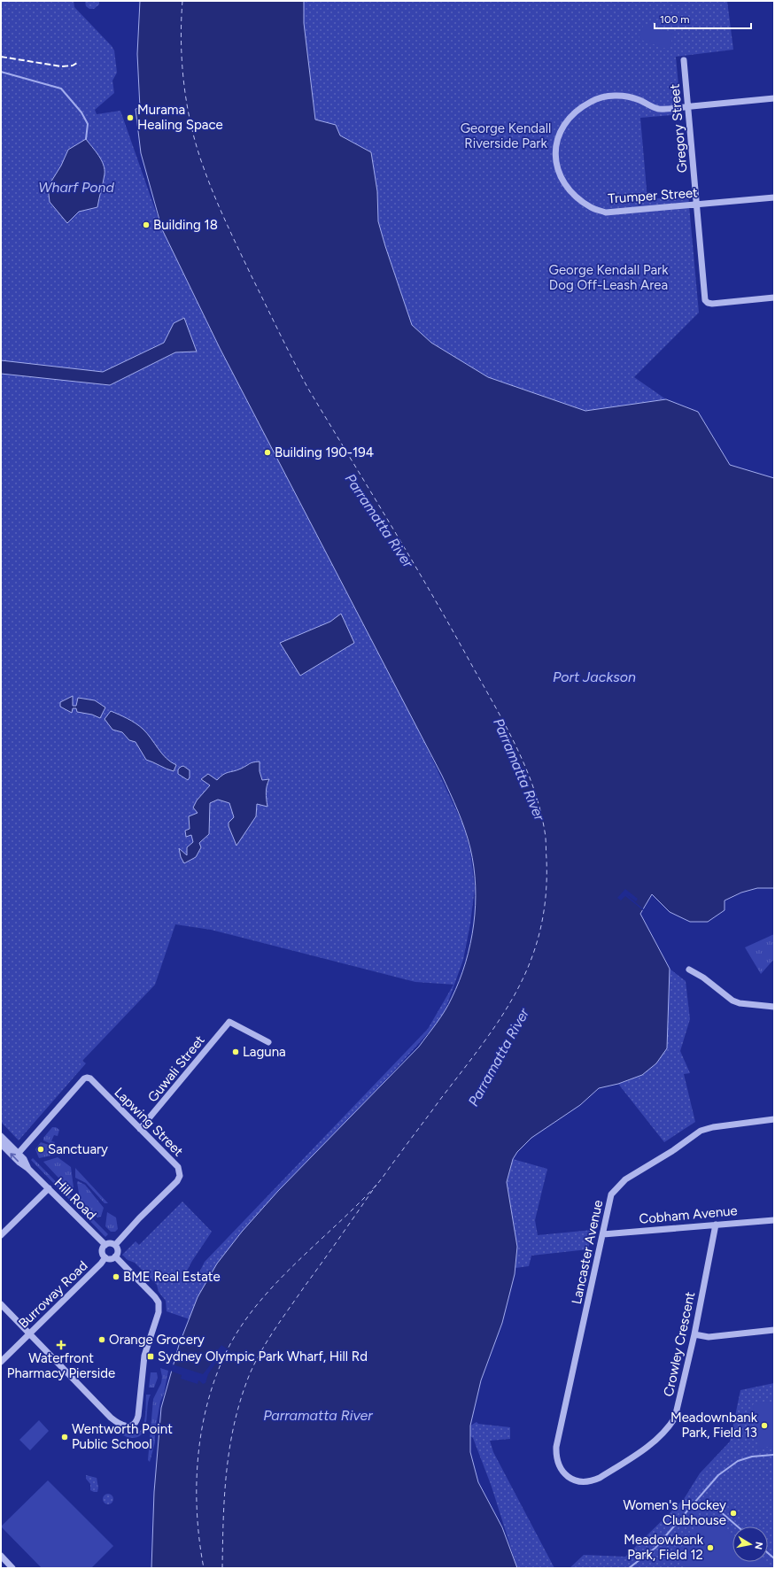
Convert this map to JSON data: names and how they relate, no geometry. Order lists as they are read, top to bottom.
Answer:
{
  "streets": {
    "street": [
      "Gregory Street",
      "Trumper Street",
      "Guwali Street",
      "Lapwing Street",
      "Hill Road",
      "Cobham Avenue",
      "Lancaster Avenue",
      "Burroway Road",
      "Crowley Crescent"
    ]
  },
  "crossings": [
    ["Gregory Street", "Trumper Street"],
    ["Guwali Street", "Lapwing Street"],
    ["Lapwing Street", "Hill Road"],
    ["Lapwing Street", "Burroway Road"],
    ["Hill Road", "Burroway Road"],
    ["Cobham Avenue", "Lancaster Avenue"],
    ["Cobham Avenue", "Crowley Crescent"],
    ["Lancaster Avenue", "Crowley Crescent"]
  ],
  "water": ["Wharf Pond", "Parramatta River", "Port Jackson"],
  "parks": ["George Kendall Riverside Park", "George Kendall Park Dog Off-Leash Area"],
  "places": {
    "other": [
      "Murama Healing Space",
      "Building 18",
      "Building 190-194",
      "Laguna",
      "Sanctuary",
      "BME Real Estate",
      "Orange Grocery",
      "Meadownbank Park, Field 13",
      "Wentworth Point Public School",
      "Women's Hockey Clubhouse",
      "Meadowbank Park, Field 12"
    ],
    "health": ["Waterfront Pharmacy Pierside"],
    "transit": ["Sydney Olympic Park Wharf, Hill Rd"]
  },
  "scale_bar": "100 m",
  "north": "right"
}
